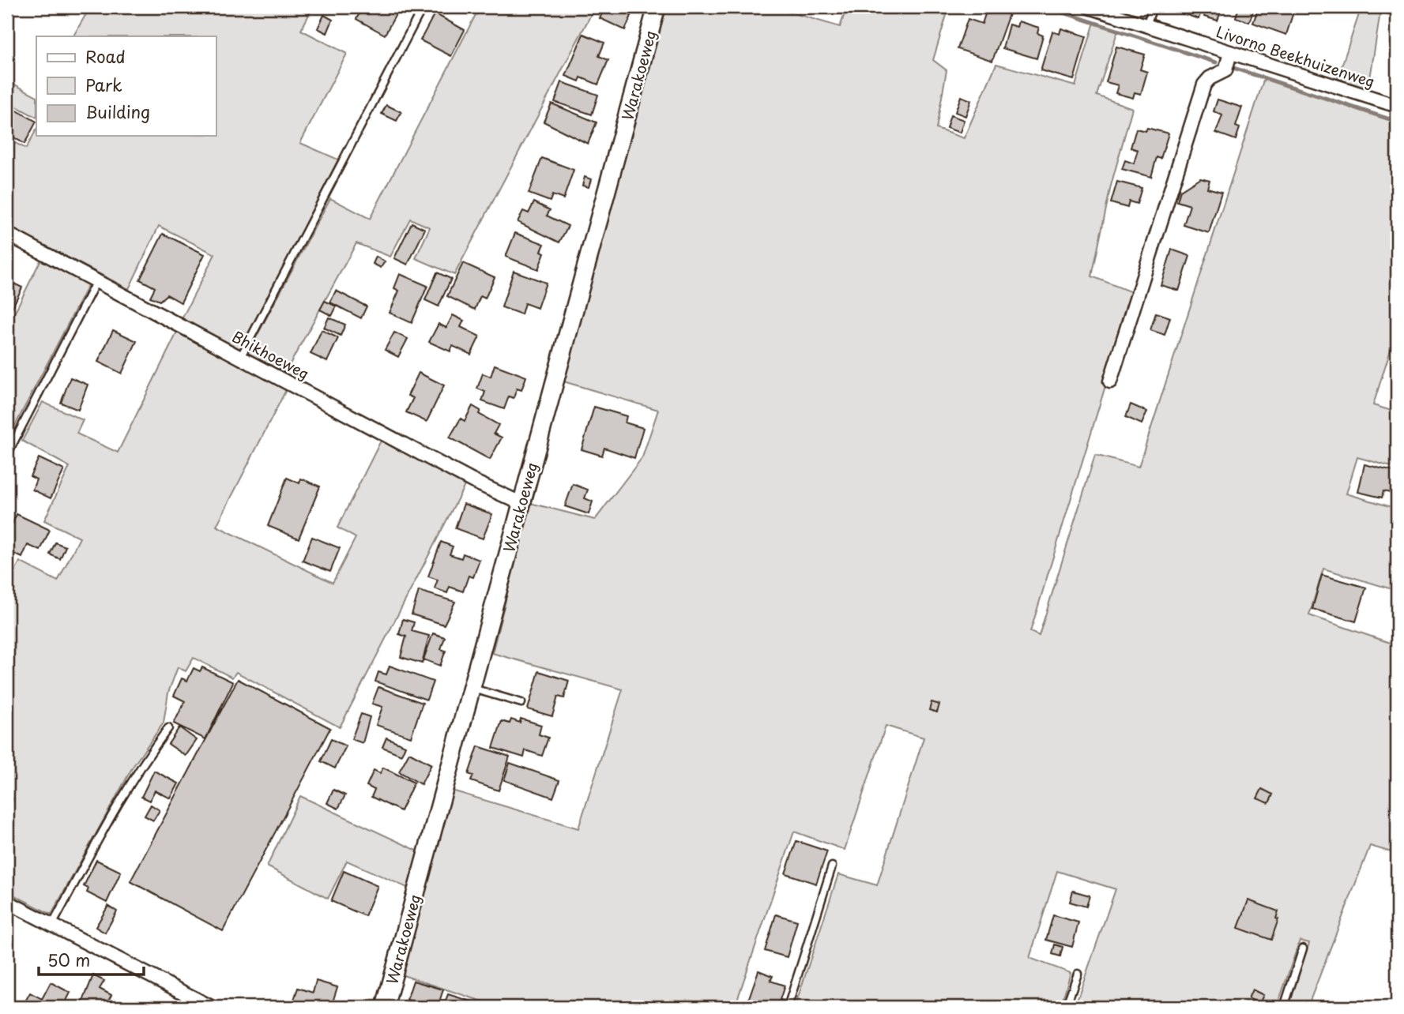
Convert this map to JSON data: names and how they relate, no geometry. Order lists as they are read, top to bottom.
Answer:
{
  "streets": {
    "street": ["Livorno Beekhuizenweg", "Warakoeweg", "Bhikhoeweg"]
  },
  "crossings": [
    ["Warakoeweg", "Bhikhoeweg"]
  ],
  "legend": ["Road", "Park", "Building"],
  "scale_bar": "50 m"
}
